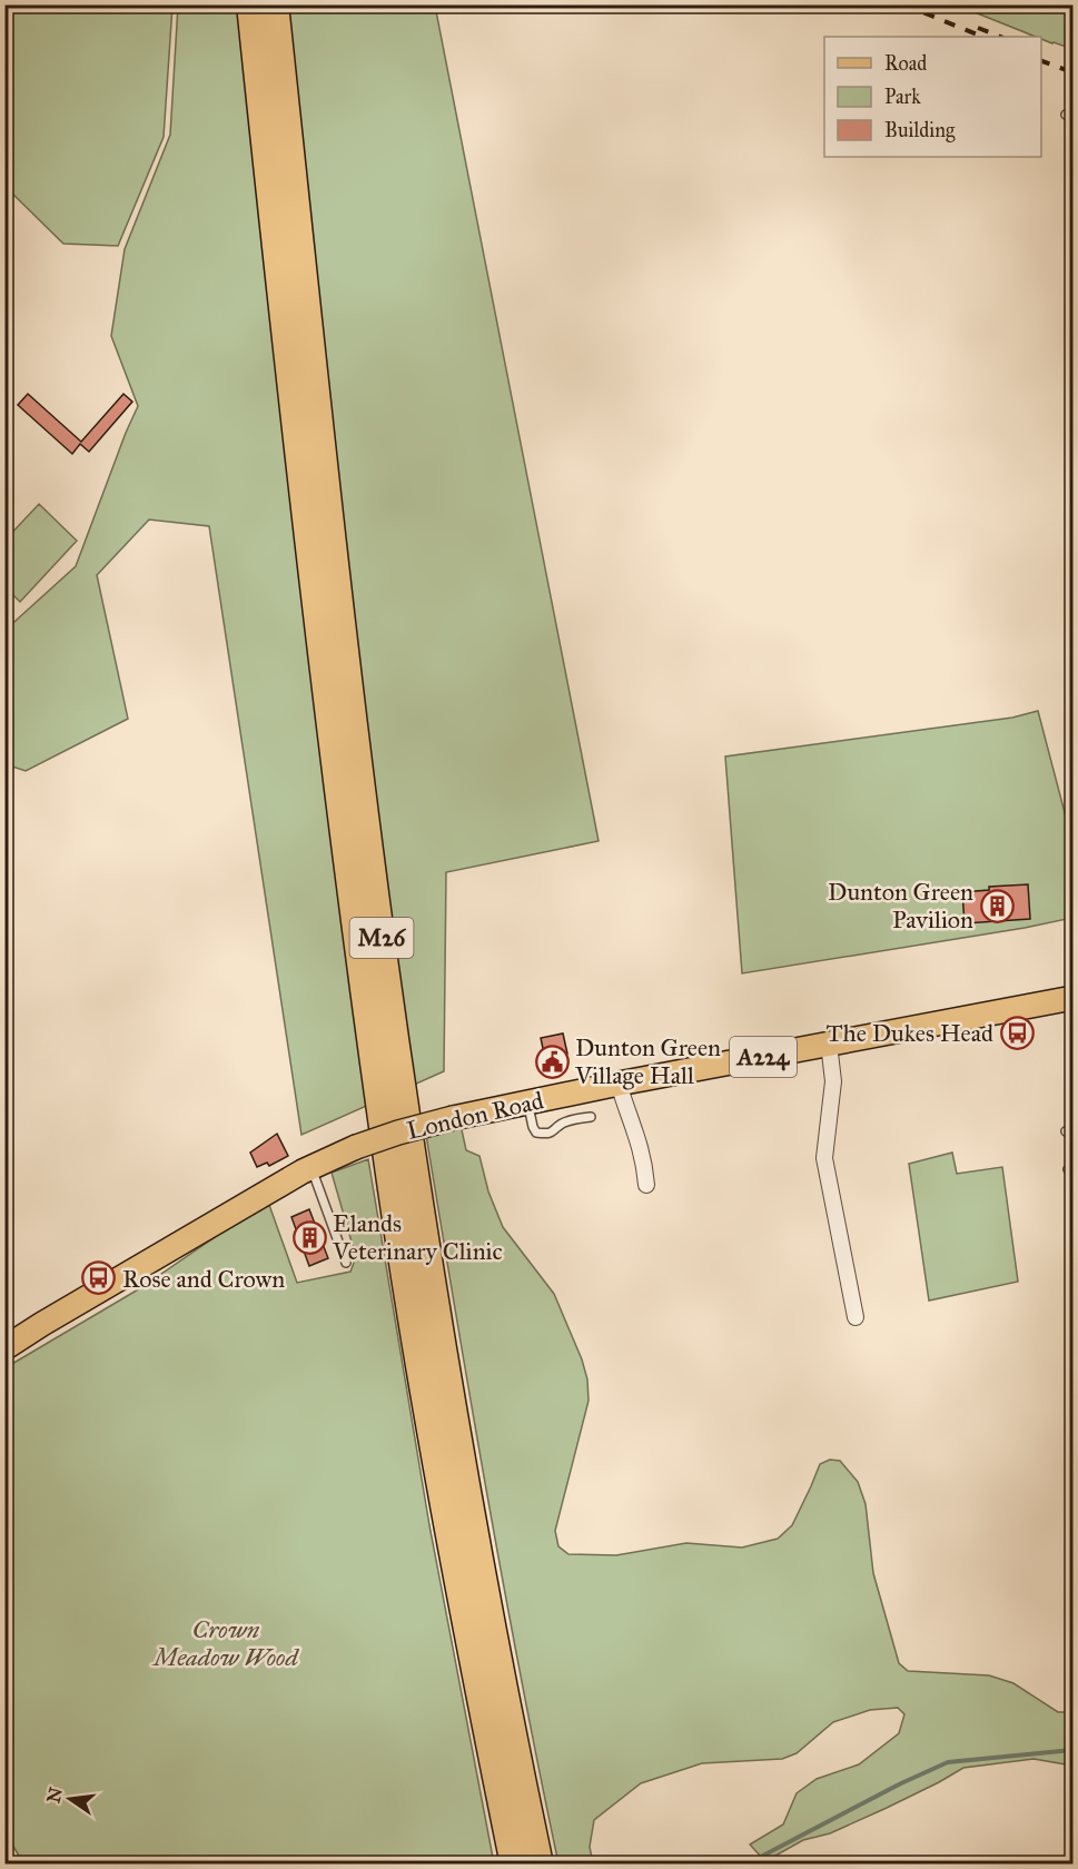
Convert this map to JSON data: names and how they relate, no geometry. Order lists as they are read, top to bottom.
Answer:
{
  "streets": {
    "highway": ["M26"],
    "main road": ["A224", "London Road"]
  },
  "parks": ["Crown Meadow Wood"],
  "places": {
    "building": ["Dunton Green Pavilion", "Elands Veterinary Clinic"],
    "bus stop": ["The Dukes Head", "Rose and Crown"],
    "public building": ["Dunton Green Village Hall"]
  },
  "legend": ["Road", "Park", "Building"],
  "north": "left"
}
